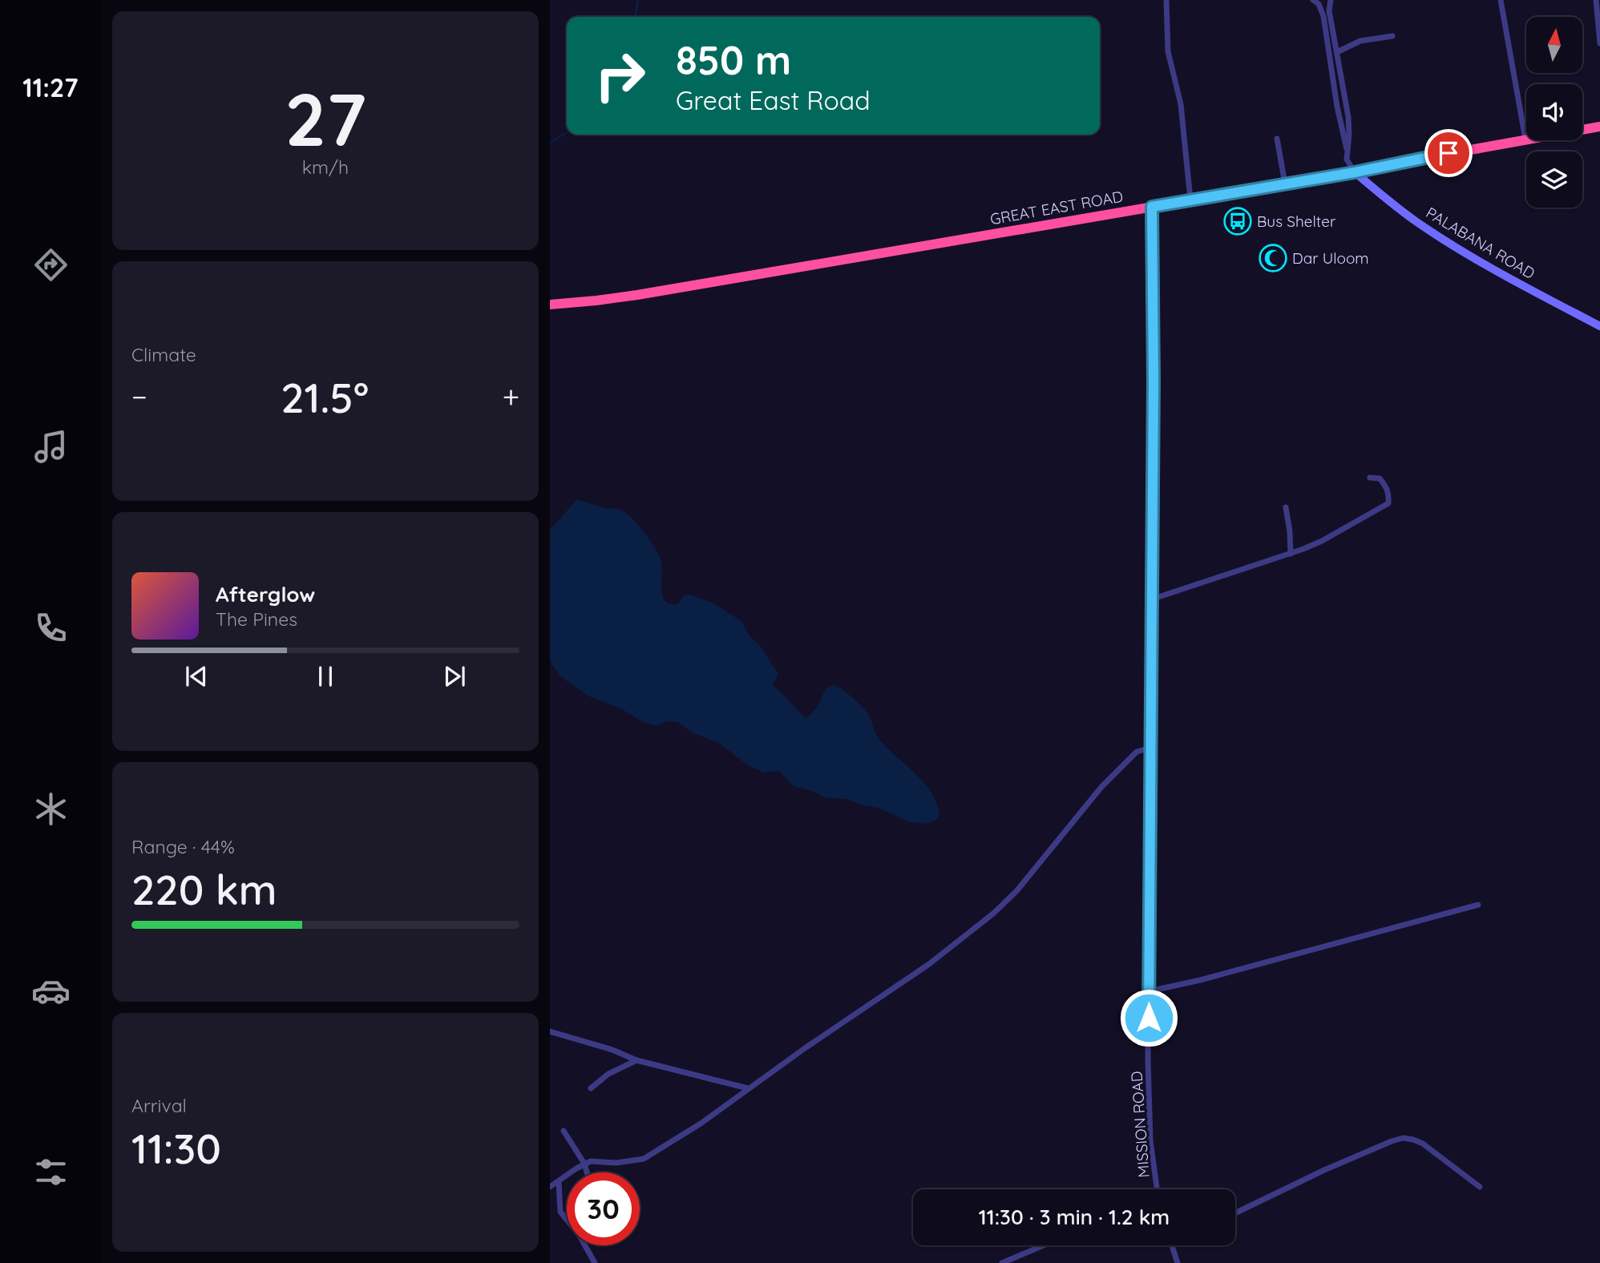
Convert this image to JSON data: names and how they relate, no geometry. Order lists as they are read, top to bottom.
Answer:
{
  "streets": {
    "highway": ["GREAT EAST ROAD"],
    "street": ["PALABANA ROAD", "MISSION ROAD"]
  },
  "crossings": [
    ["GREAT EAST ROAD", "PALABANA ROAD"],
    ["GREAT EAST ROAD", "MISSION ROAD"]
  ],
  "places": {
    "bus stop": ["Bus Shelter"],
    "mosque": ["Dar Uloom"]
  },
  "north": "top",
  "page": {
    "tabs": "11:27",
    "tile": [
      ["27", "km/h"],
      "Climate",
      ["Range · 44%", "220 km"],
      ["Arrival", "11:30"]
    ],
    "turn": ["850 m", "Great East Road"],
    "heat": ["−", "21.5°", "+"],
    "song": ["Afterglow", "The Pines"],
    "limit": "30",
    "trip": "11:30 · 3 min · 1.2 km"
  }
}
